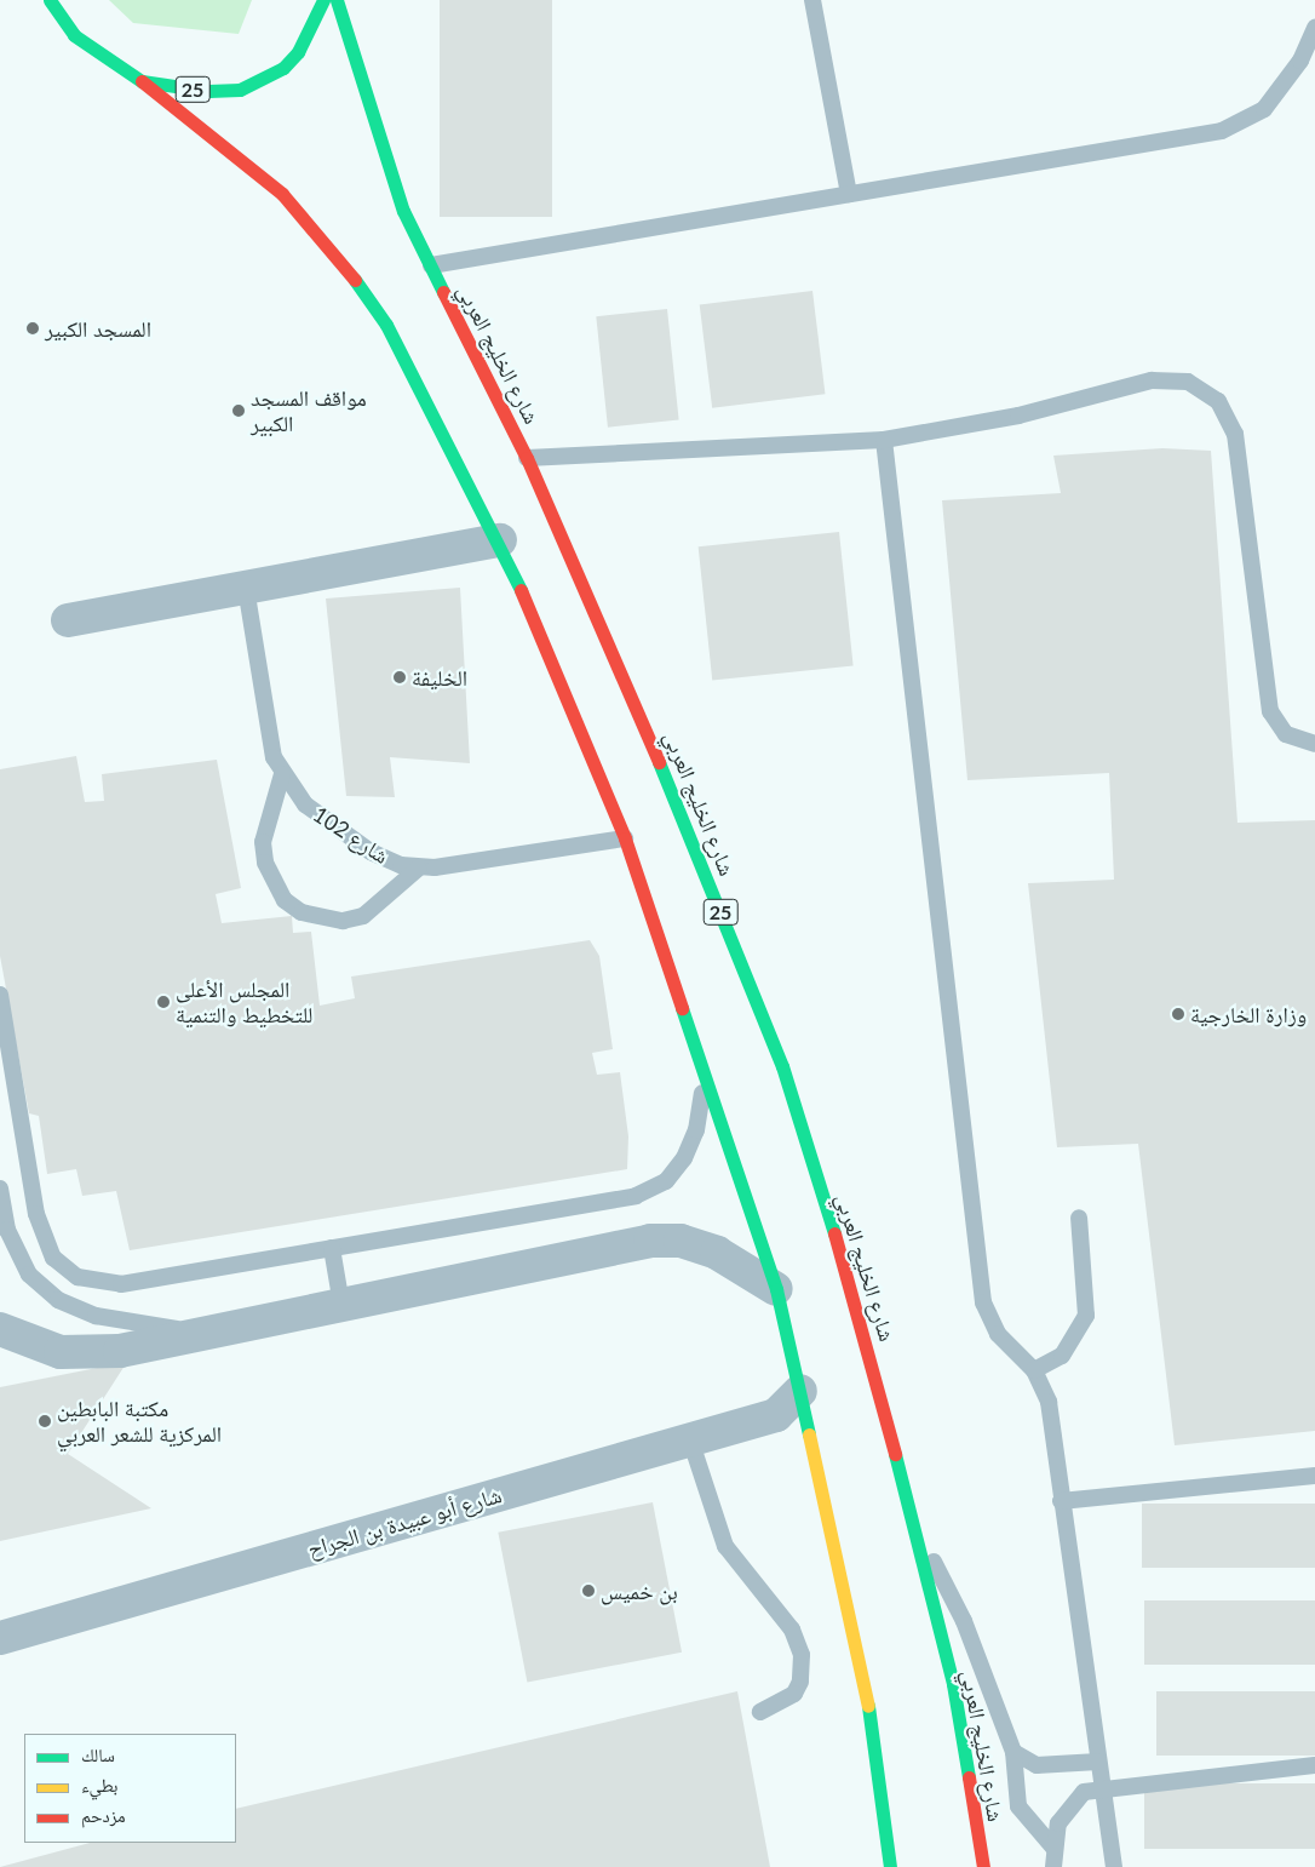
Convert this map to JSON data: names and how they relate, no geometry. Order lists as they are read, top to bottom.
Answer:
{
  "streets": {
    "main road": ["25", "شارع الخليج العربي"],
    "street": ["شارع أبو عبيدة بن الجراح"],
    "lane": ["شارع 102"]
  },
  "crossings": [
    ["25", "شارع 102"],
    ["25", "شارع أبو عبيدة بن الجراح"]
  ],
  "places": [
    "المسجد الكبير",
    "مواقف المسجد الكبير",
    "الخليفة",
    "المجلس الأعلى للتخطيط والتنمية",
    "وزارة الخارجية",
    "مكتبة البابطين المركزية للشعر العربي",
    "بن خميس"
  ],
  "legend": ["سالك", "بطيء", "مزدحم"]
}
